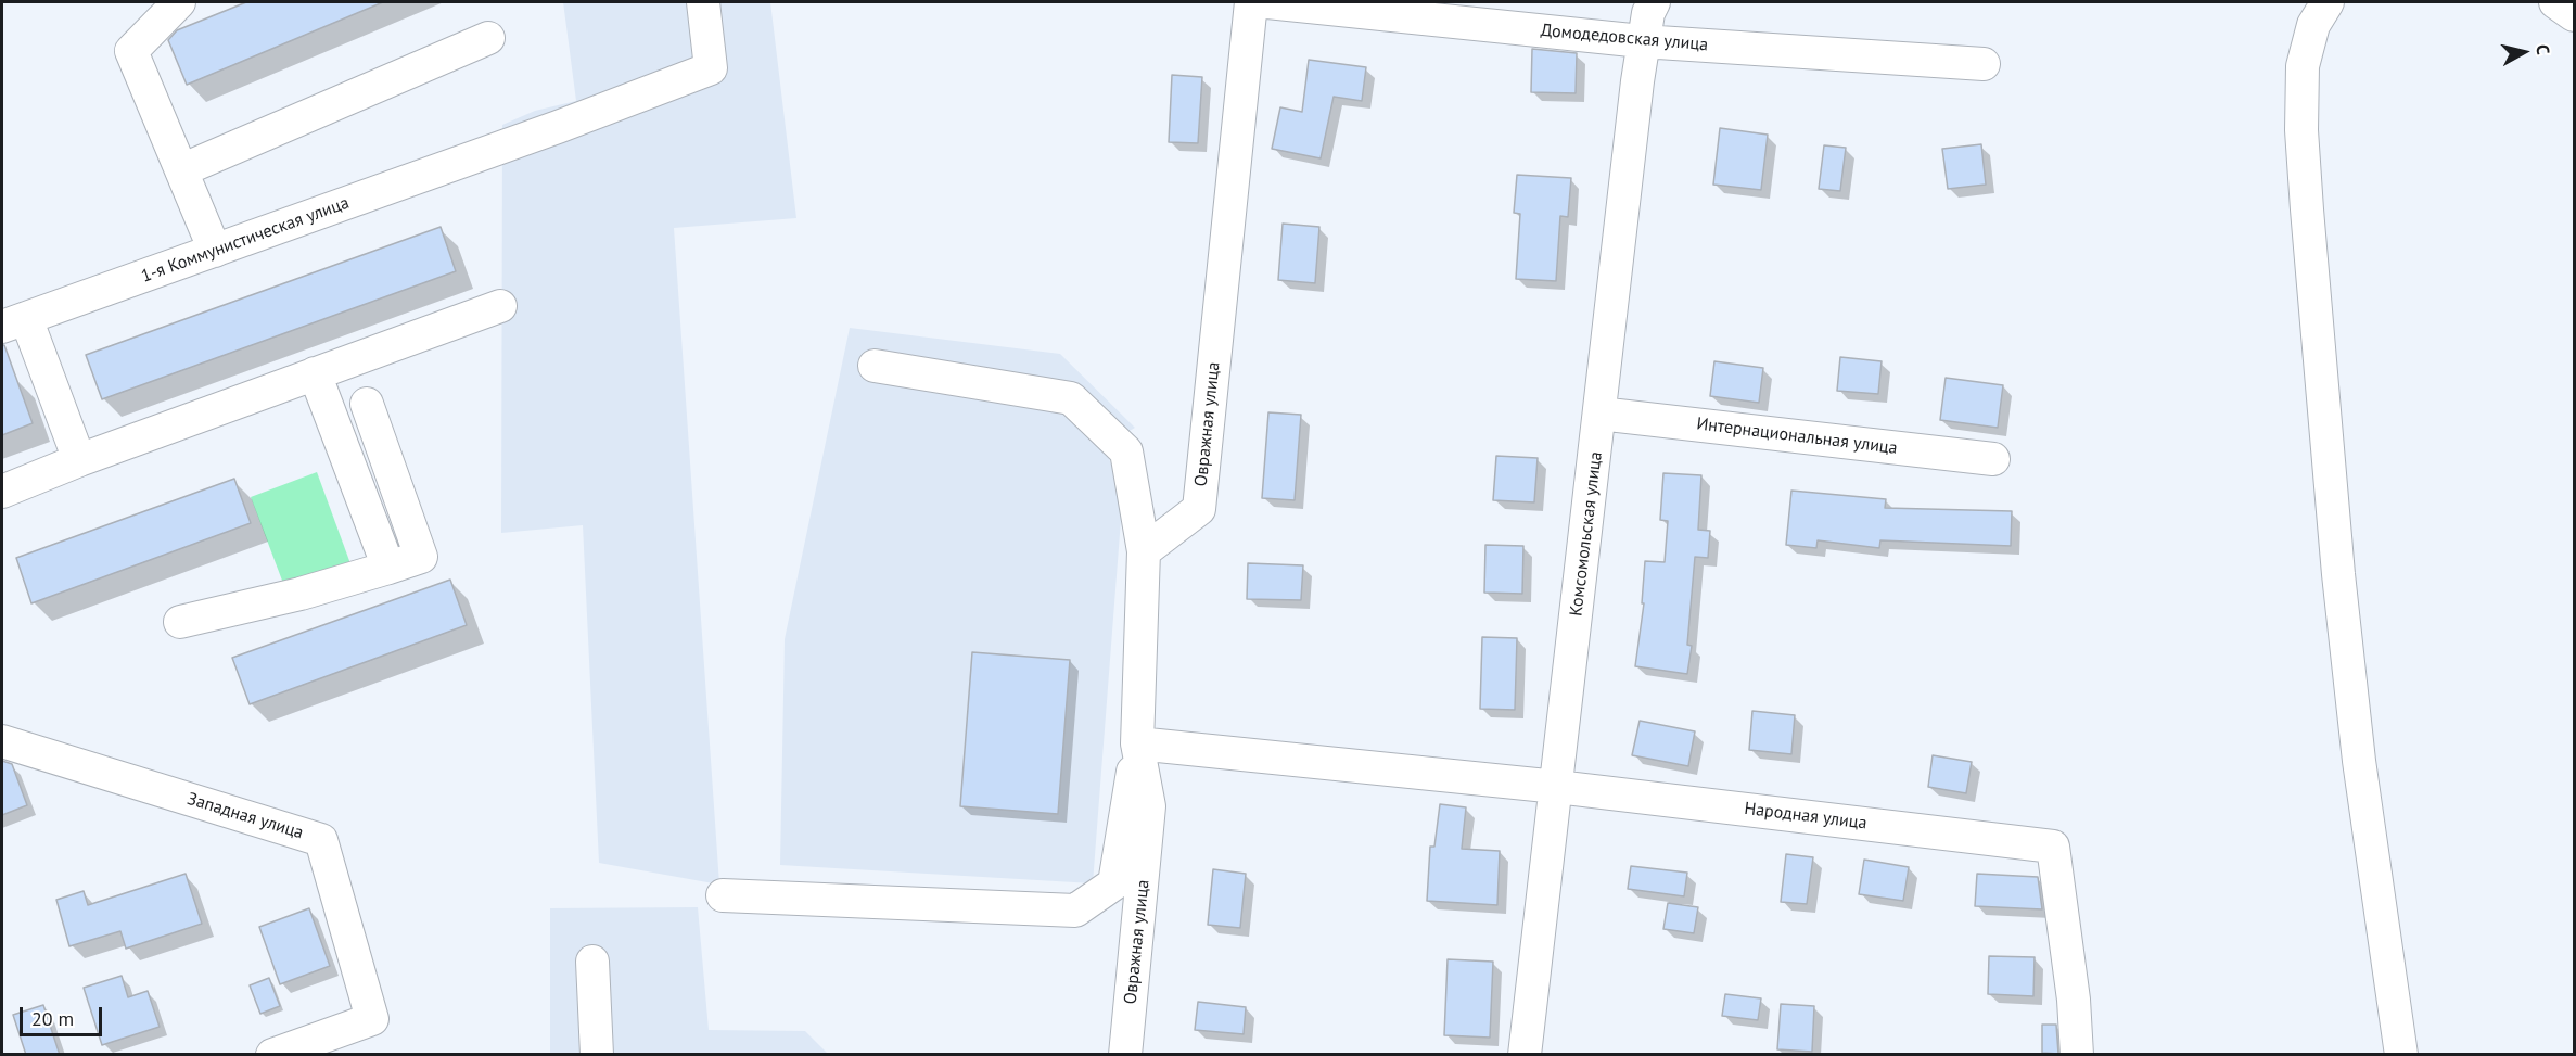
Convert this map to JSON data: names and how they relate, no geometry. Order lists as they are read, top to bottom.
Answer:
{
  "streets": {
    "street": [
      "Домодедовская улица",
      "1-я Коммунистическая улица",
      "Овражная улица",
      "Интернациональная улица",
      "Комсомольская улица",
      "Западная улица",
      "Народная улица"
    ]
  },
  "crossings": [
    ["Домодедовская улица", "Комсомольская улица"],
    ["Овражная улица", "Народная улица"],
    ["Интернациональная улица", "Комсомольская улица"],
    ["Комсомольская улица", "Народная улица"]
  ],
  "scale_bar": "20 m",
  "north": "right"
}
